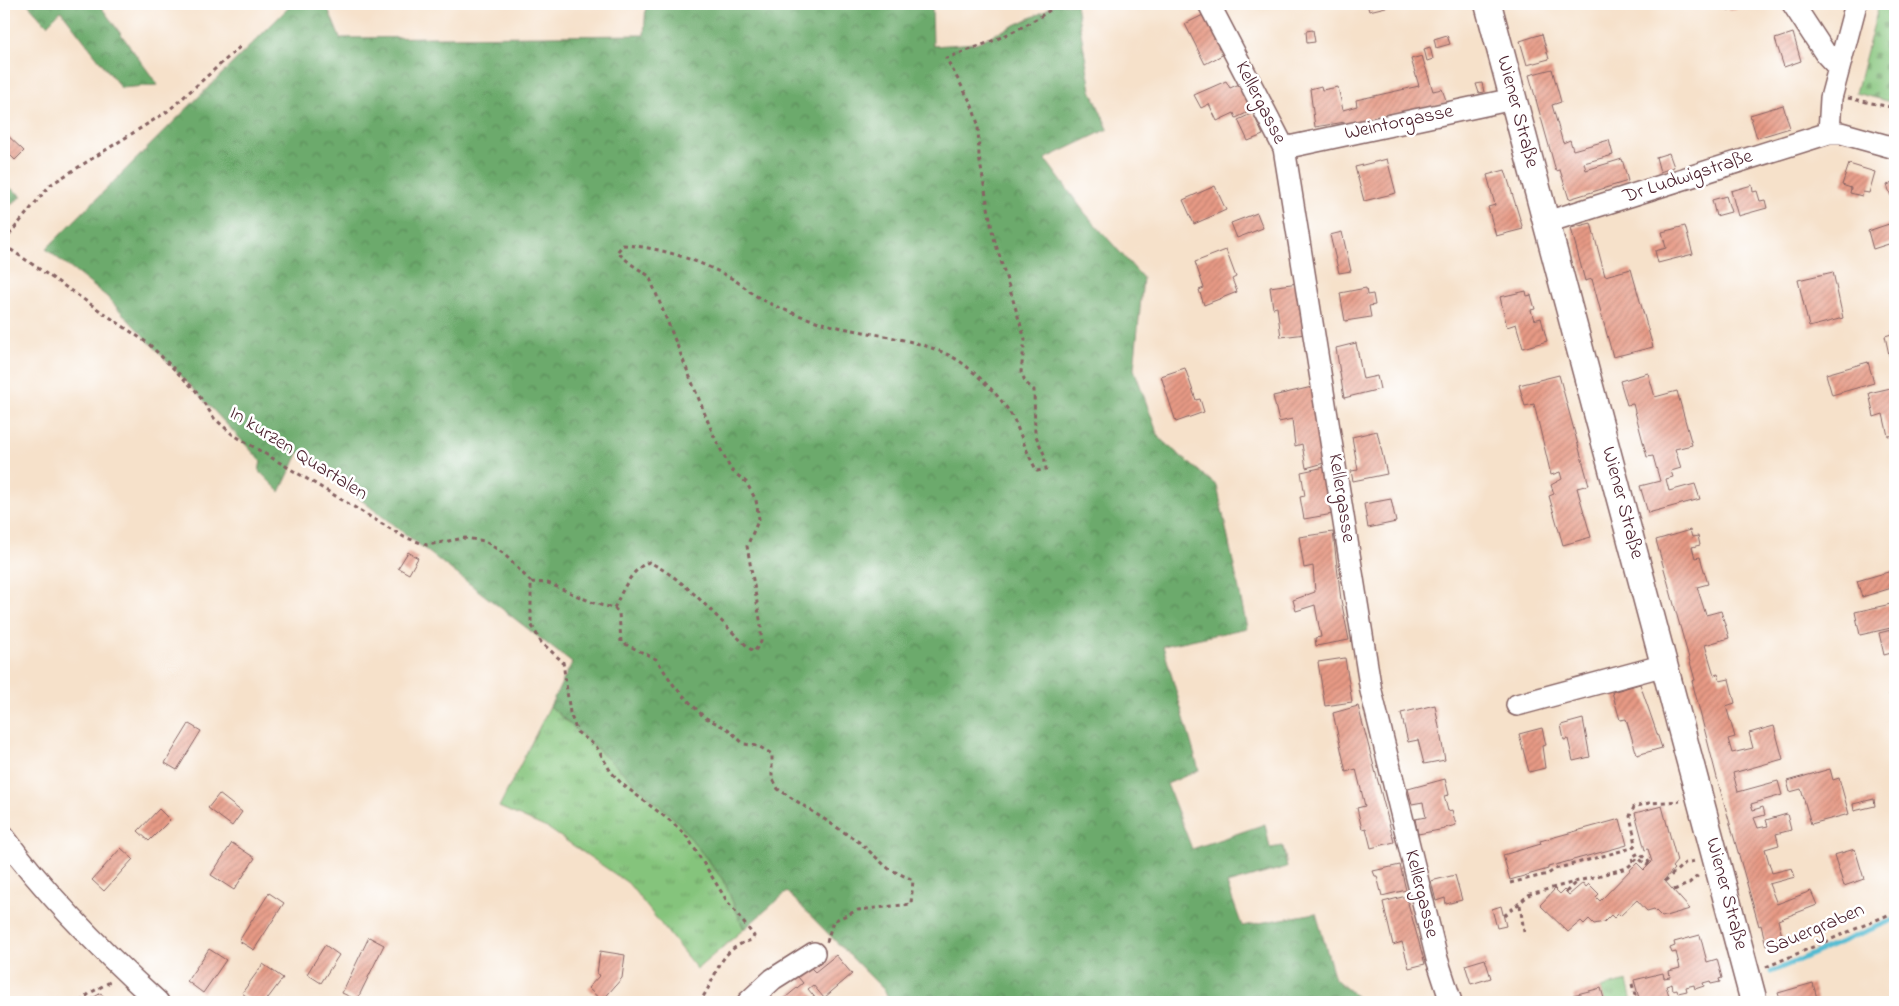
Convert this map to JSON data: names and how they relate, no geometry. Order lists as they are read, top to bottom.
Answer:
{
  "streets": {
    "main road": ["Wiener Straße"],
    "street": ["Kellergasse", "Weintorgasse", "Dr Ludwigstraße"],
    "path": ["In kurzen Quartalen", "Sauergraben"]
  },
  "crossings": [
    ["Kellergasse", "Weintorgasse"],
    ["Wiener Straße", "Weintorgasse"],
    ["Wiener Straße", "Dr Ludwigstraße"],
    ["Wiener Straße", "Sauergraben"]
  ]
}
